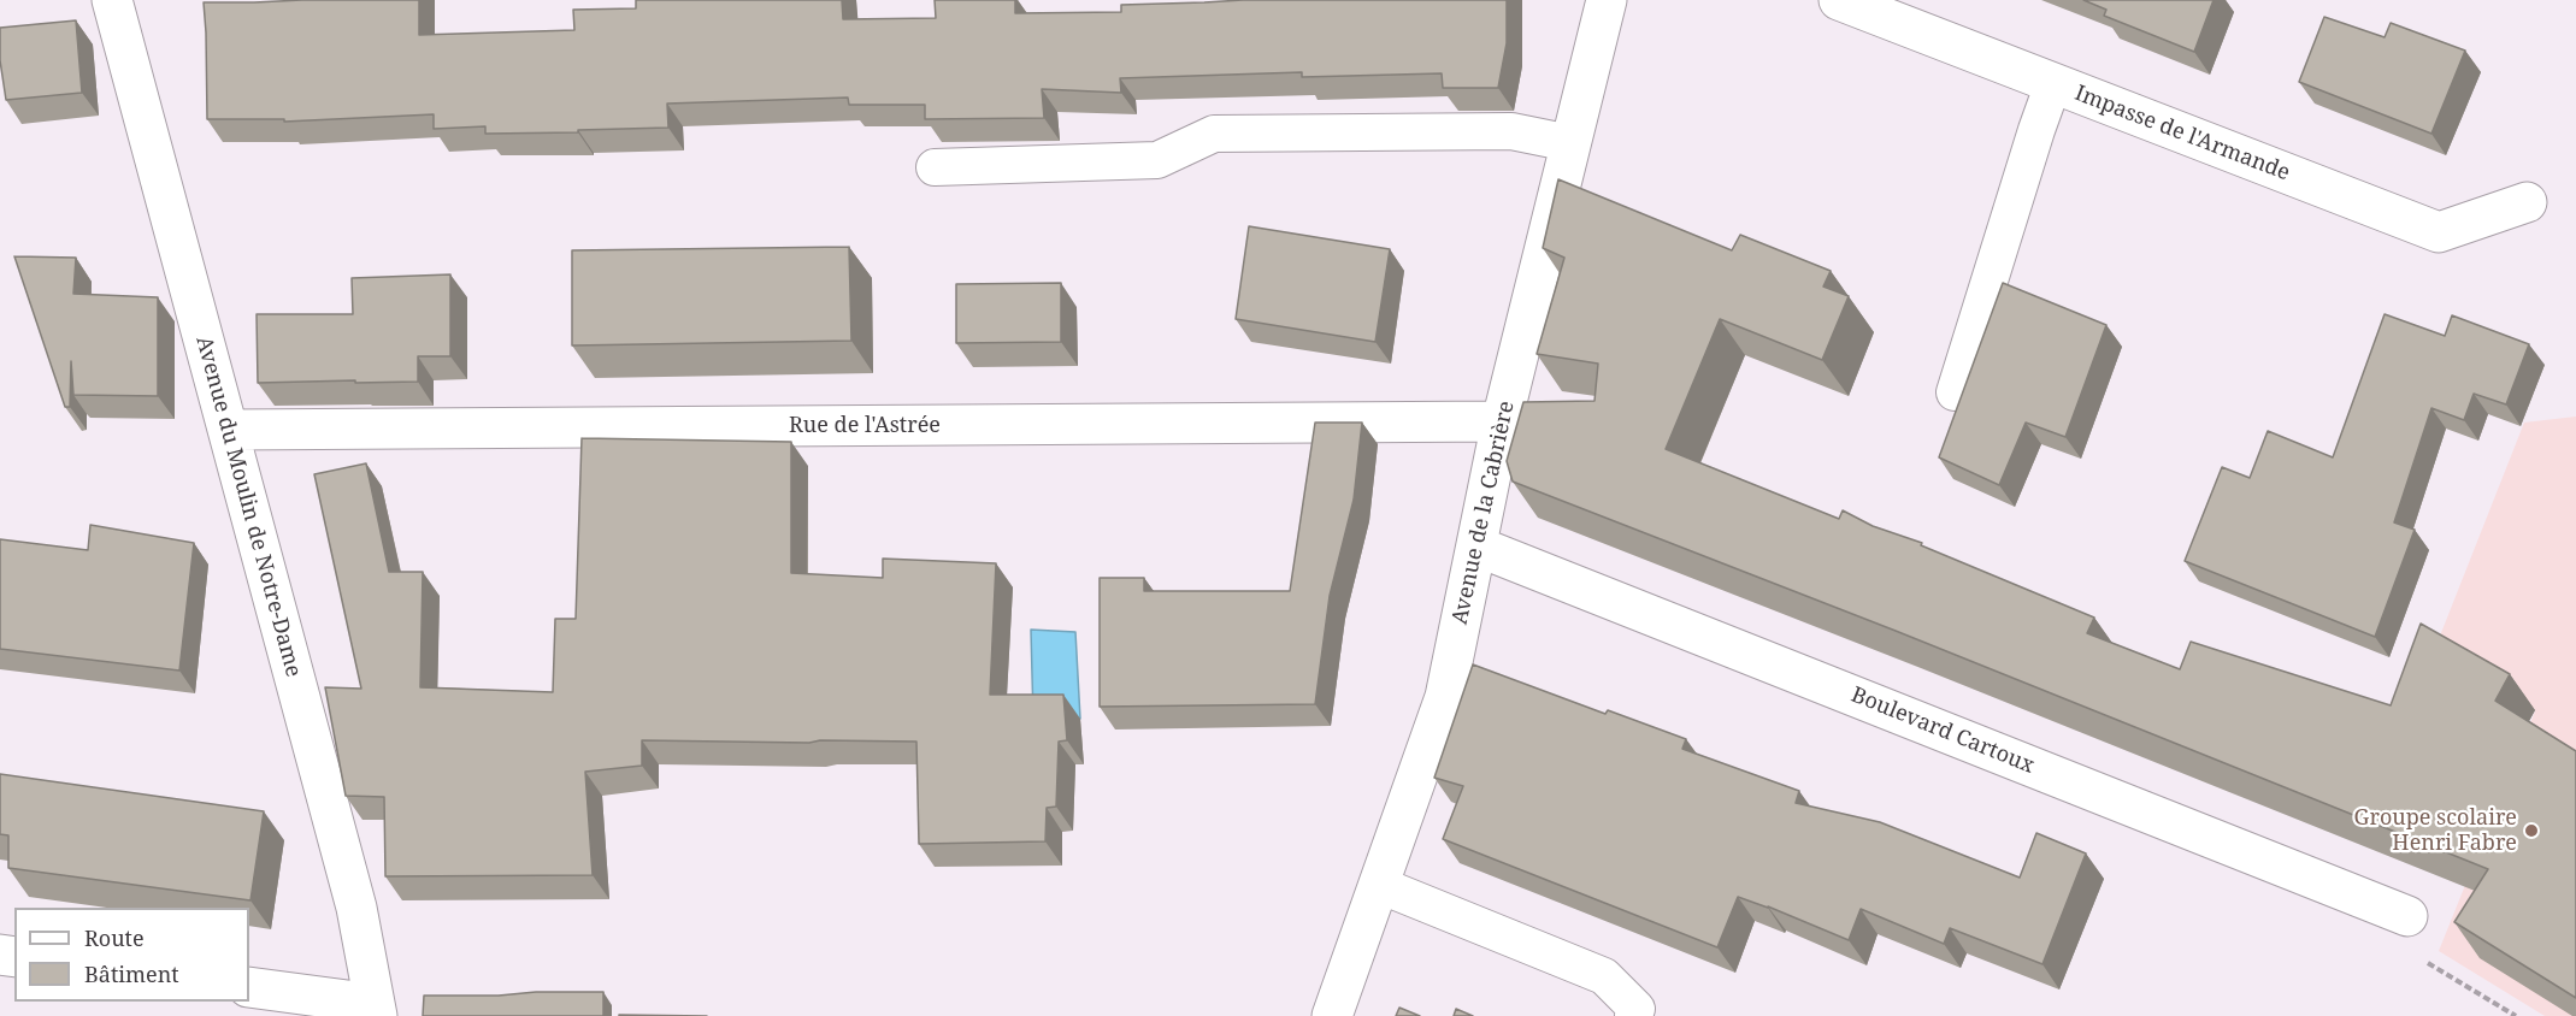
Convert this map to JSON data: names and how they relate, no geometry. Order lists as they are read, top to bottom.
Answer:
{
  "streets": {
    "street": [
      "Impasse de l'Armande",
      "Rue de l'Astrée",
      "Avenue du Moulin de Notre-Dame",
      "Avenue de la Cabrière",
      "Boulevard Cartoux"
    ]
  },
  "crossings": [
    ["Rue de l'Astrée", "Avenue du Moulin de Notre-Dame"],
    ["Rue de l'Astrée", "Avenue de la Cabrière"],
    ["Avenue de la Cabrière", "Boulevard Cartoux"]
  ],
  "places": ["Groupe scolaire Henri Fabre"],
  "legend": ["Route", "Bâtiment"]
}
